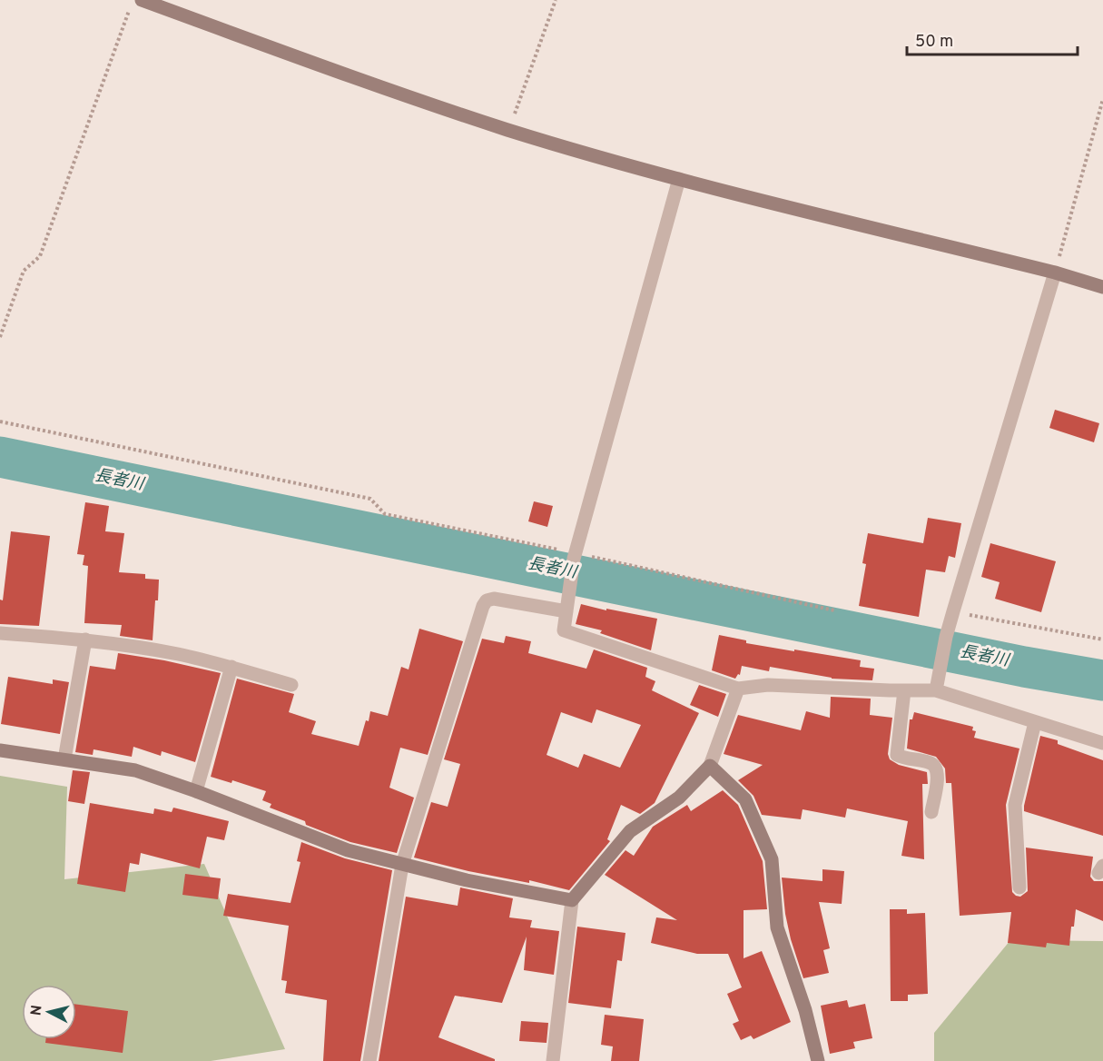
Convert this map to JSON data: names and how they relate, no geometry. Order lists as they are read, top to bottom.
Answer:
{
  "water": ["長者川"],
  "scale_bar": "50 m",
  "north": "left"
}
